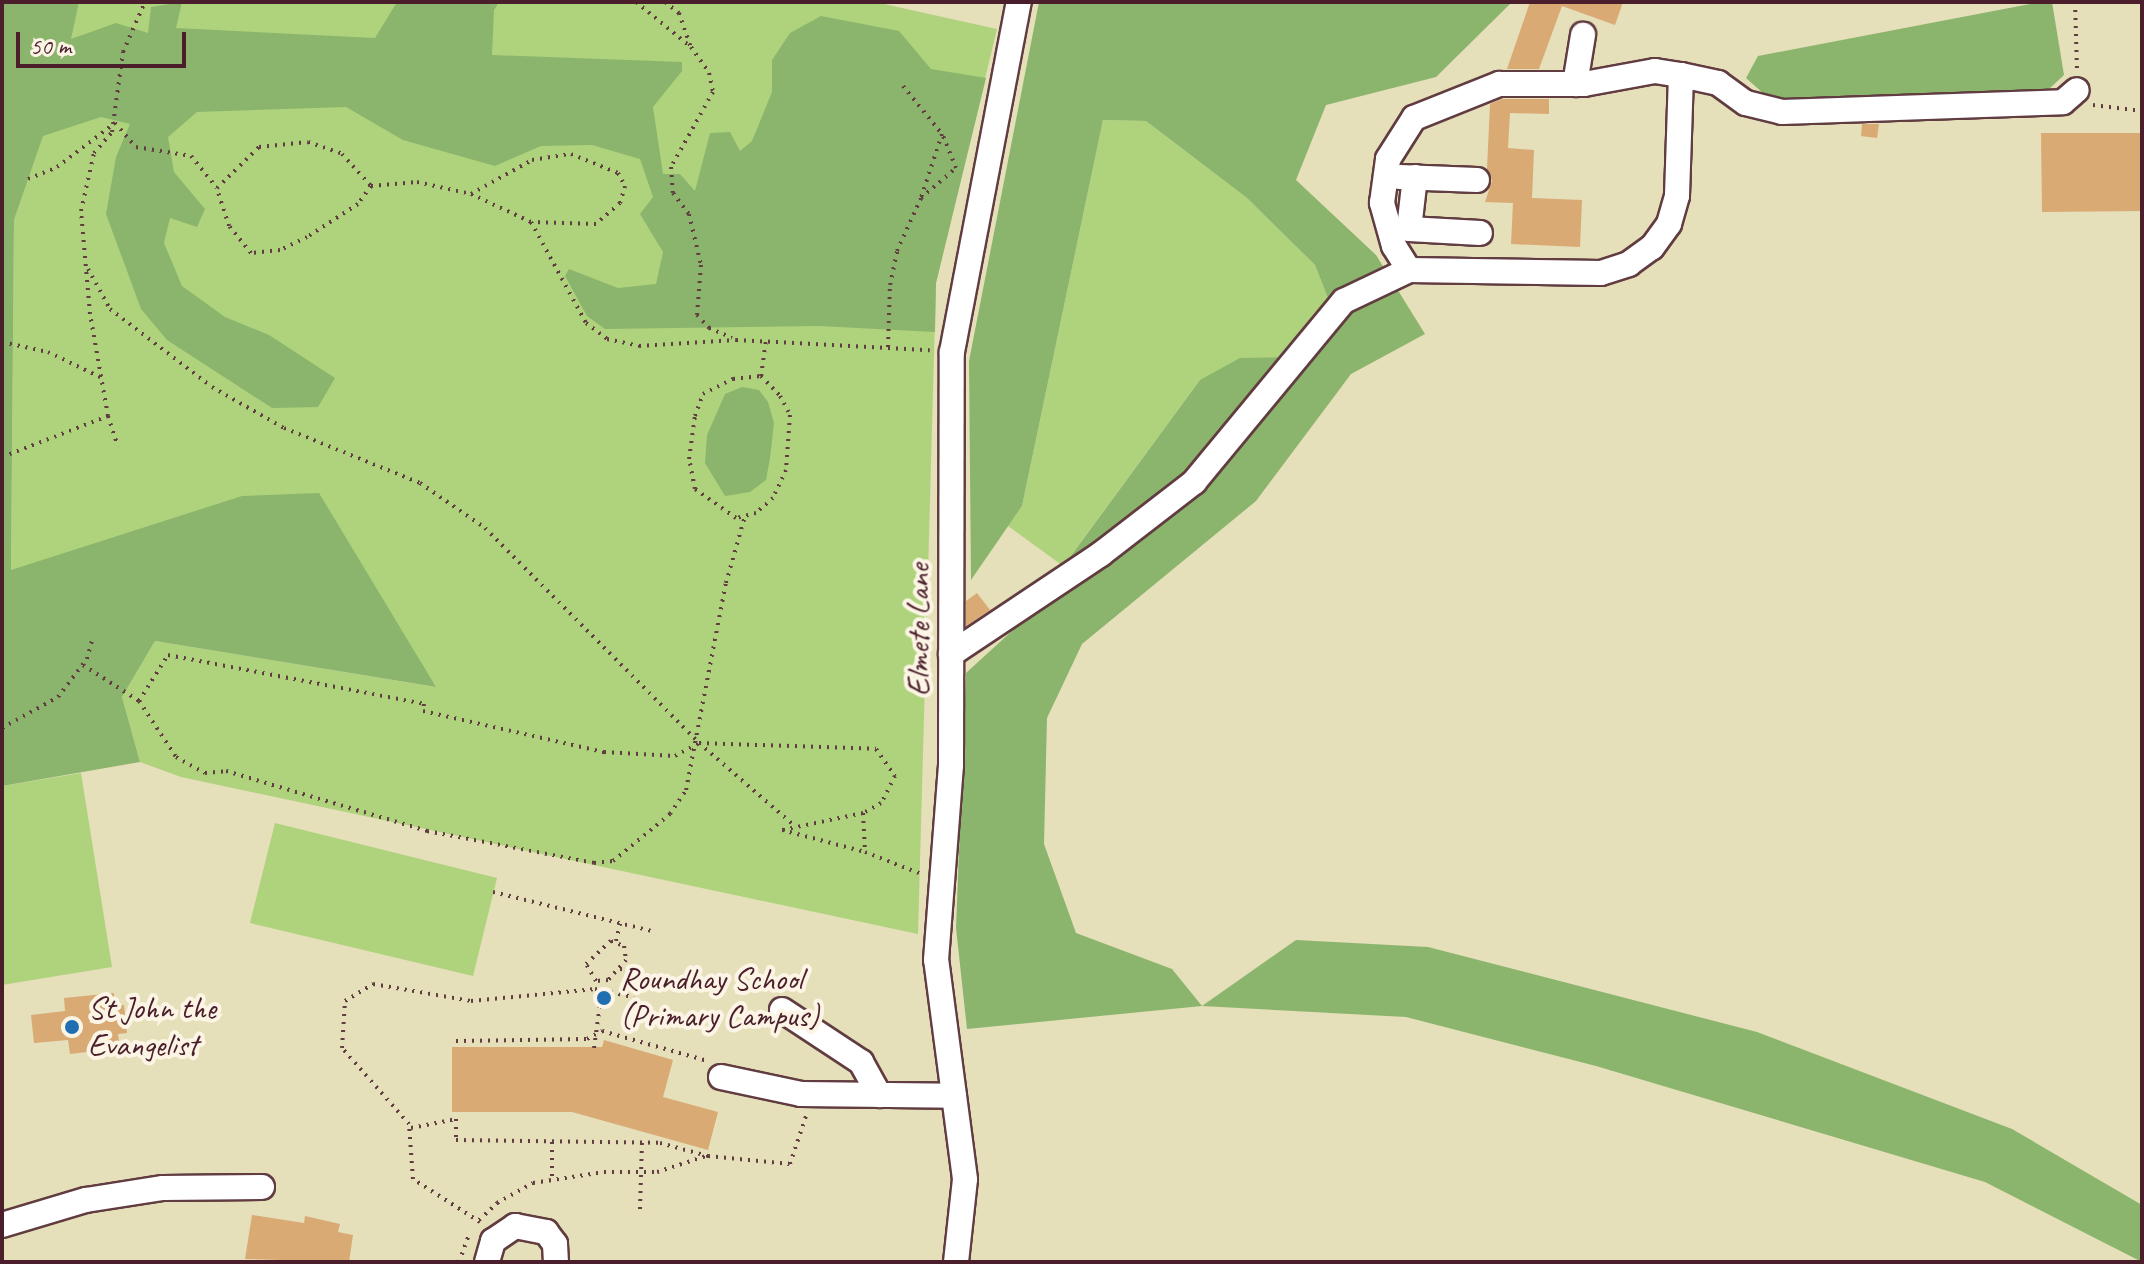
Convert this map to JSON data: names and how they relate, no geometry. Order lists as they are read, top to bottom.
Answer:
{
  "streets": {
    "street": ["Elmete Lane"]
  },
  "places": ["Roundhay School (Primary Campus)", "St John the Evangelist"],
  "scale_bar": "50 m"
}
